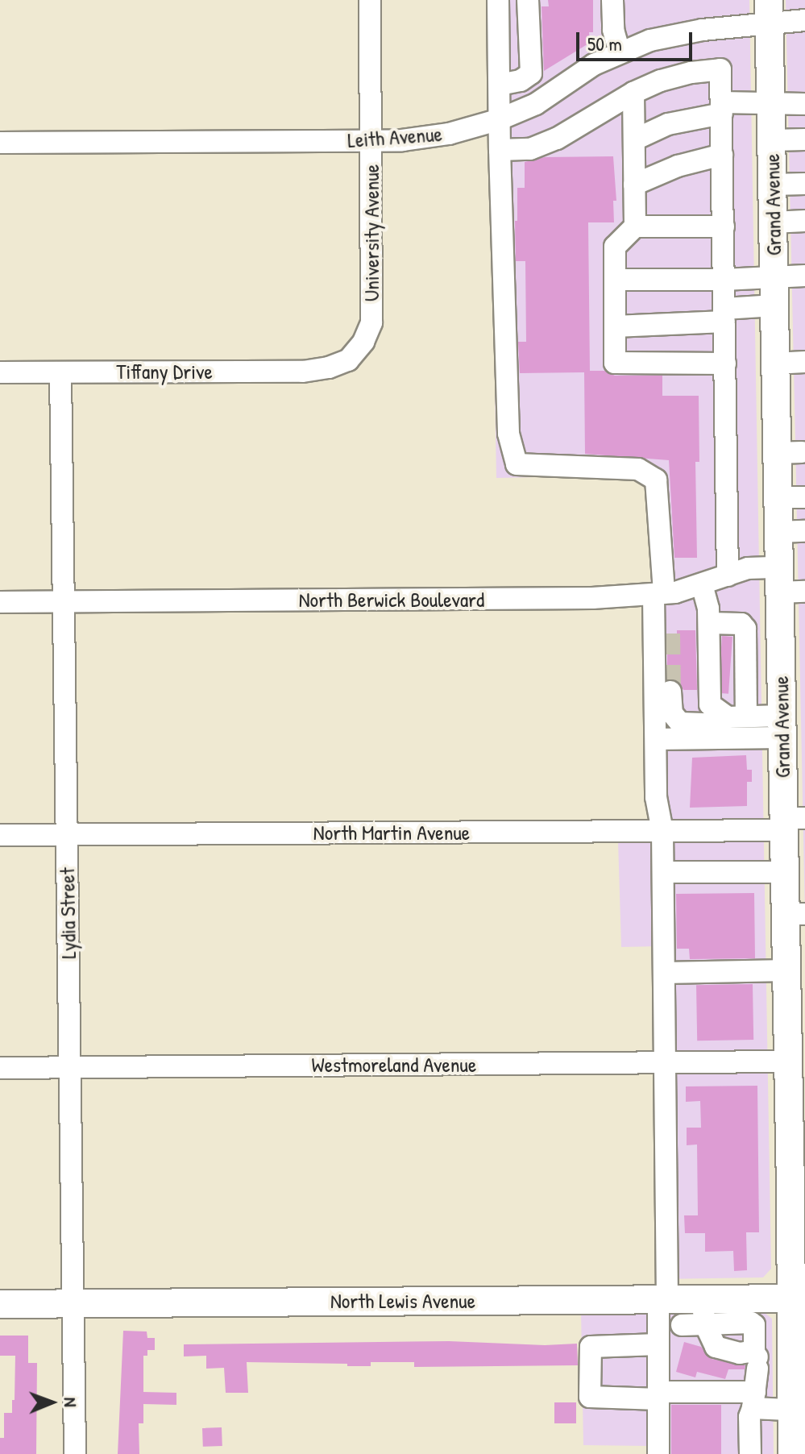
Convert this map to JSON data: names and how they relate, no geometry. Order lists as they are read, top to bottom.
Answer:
{
  "streets": {
    "main road": ["Grand Avenue", "North Lewis Avenue"],
    "street": [
      "Leith Avenue",
      "University Avenue",
      "Tiffany Drive",
      "North Berwick Boulevard",
      "North Martin Avenue",
      "Lydia Street",
      "Westmoreland Avenue"
    ]
  },
  "crossings": [
    ["Leith Avenue", "Grand Avenue"],
    ["Leith Avenue", "University Avenue"],
    ["Grand Avenue", "North Berwick Boulevard"],
    ["Grand Avenue", "North Martin Avenue"],
    ["Grand Avenue", "Westmoreland Avenue"],
    ["Grand Avenue", "North Lewis Avenue"],
    ["University Avenue", "Tiffany Drive"],
    ["Tiffany Drive", "Lydia Street"],
    ["North Berwick Boulevard", "Lydia Street"],
    ["North Martin Avenue", "Lydia Street"],
    ["Lydia Street", "Westmoreland Avenue"],
    ["Lydia Street", "North Lewis Avenue"]
  ],
  "scale_bar": "50 m",
  "north": "right"
}
